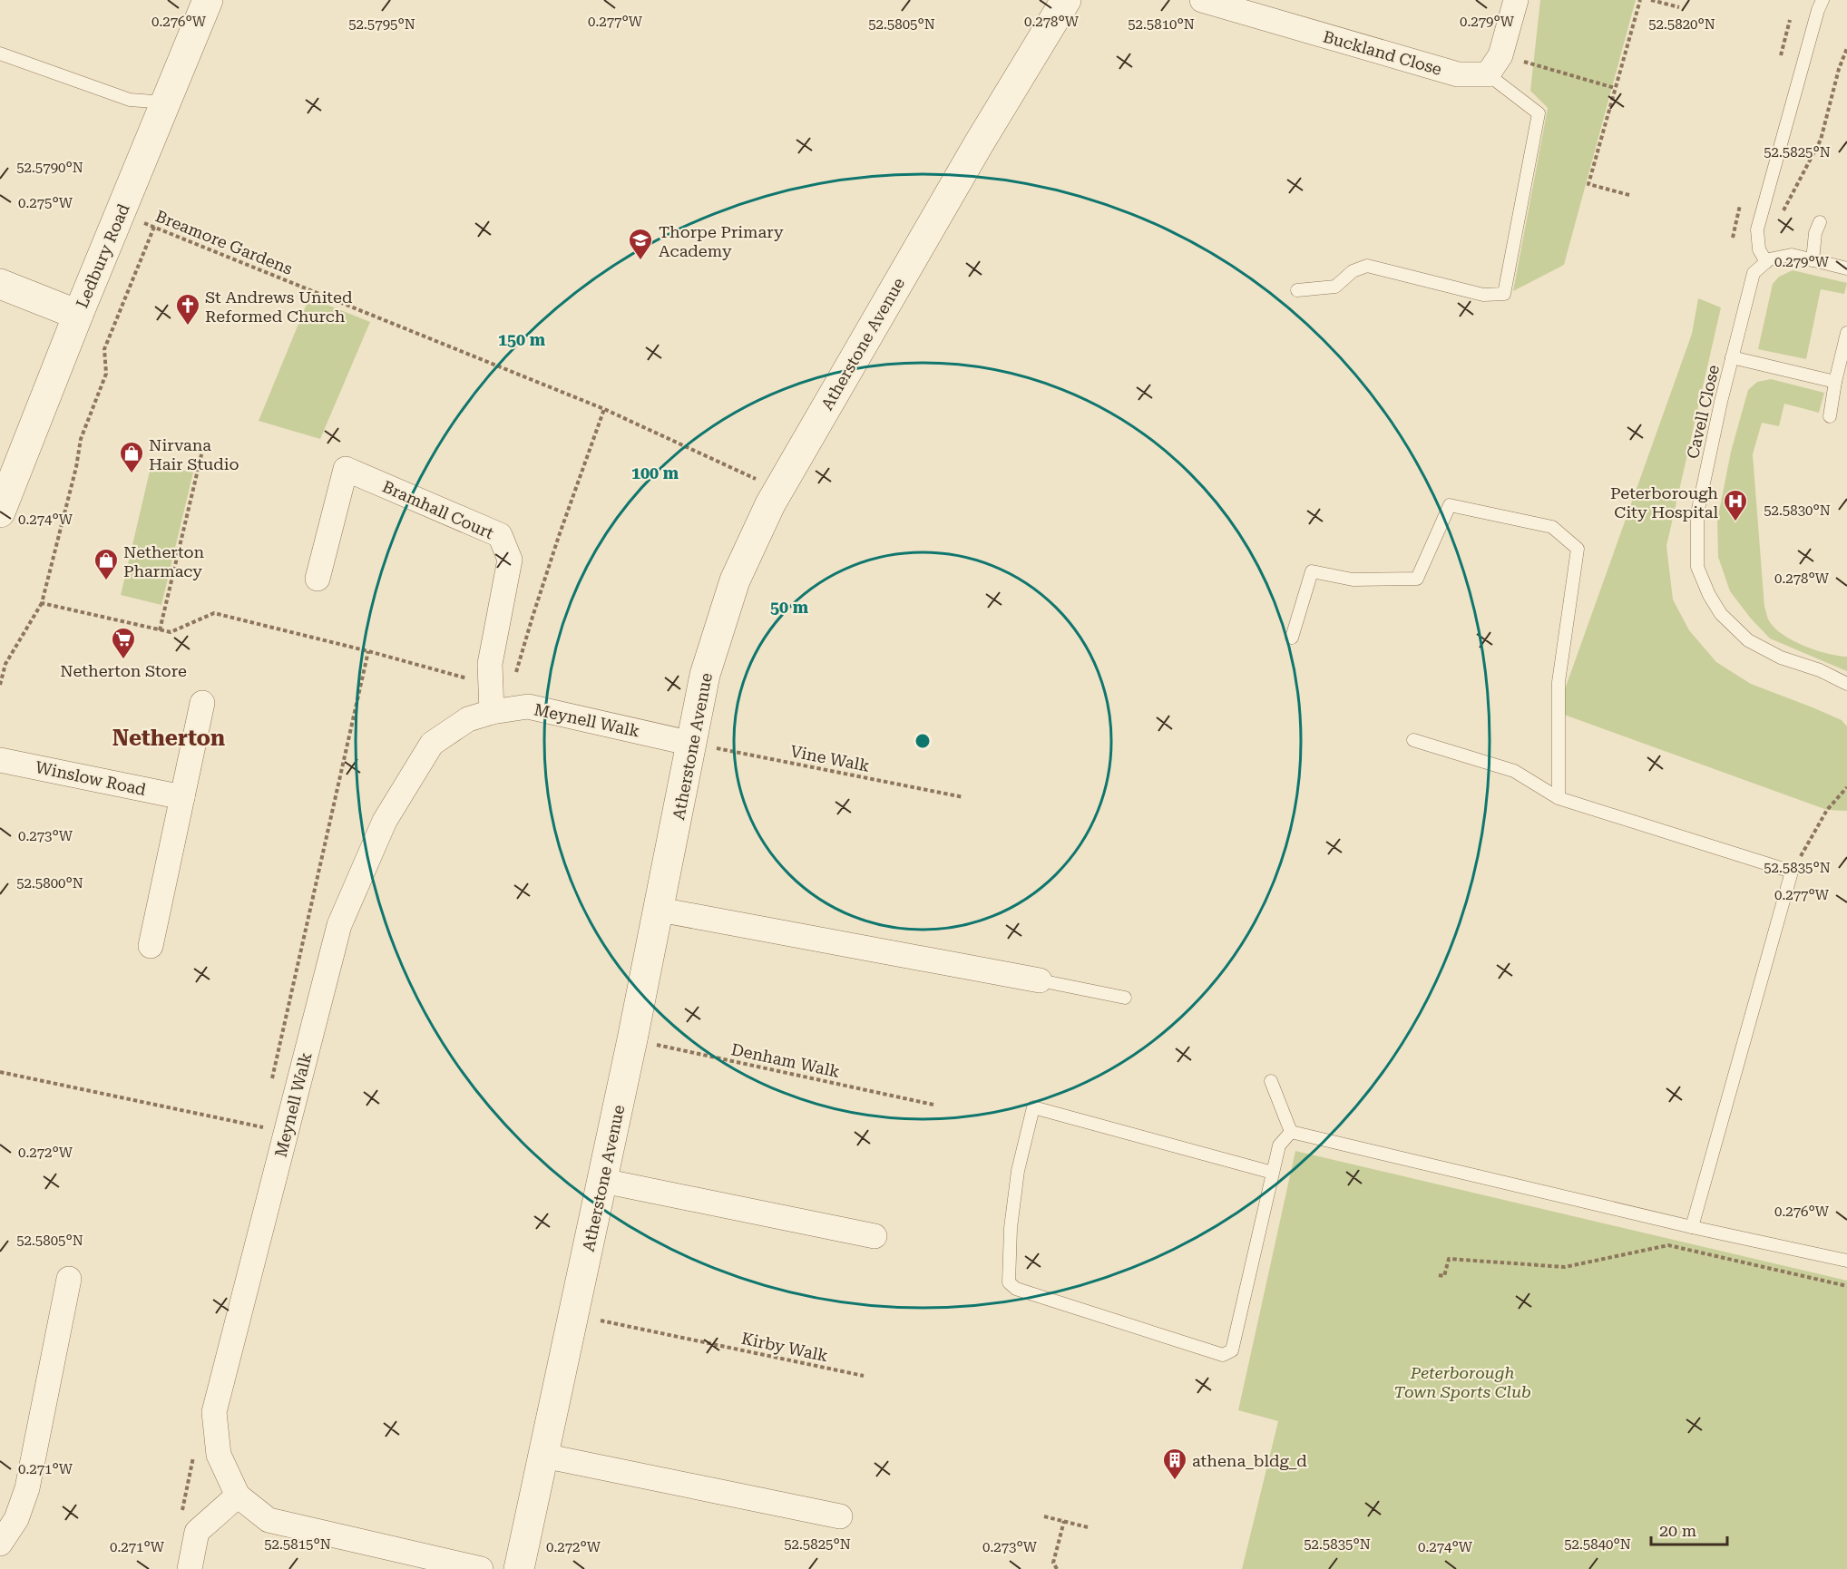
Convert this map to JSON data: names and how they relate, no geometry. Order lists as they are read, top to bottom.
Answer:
{
  "streets": {
    "street": [
      "Buckland Close",
      "Ledbury Road",
      "Atherstone Avenue",
      "Bramhall Court",
      "Meynell Walk",
      "Winslow Road"
    ],
    "lane": ["Cavell Close"],
    "path": [
      "Breamore Gardens",
      "Vine Walk",
      "Denham Walk",
      "Kirby Walk"
    ]
  },
  "crossings": [
    ["Atherstone Avenue", "Meynell Walk"],
    ["Atherstone Avenue", "Vine Walk"],
    ["Atherstone Avenue", "Denham Walk"],
    ["Atherstone Avenue", "Kirby Walk"],
    ["Bramhall Court", "Meynell Walk"],
    ["Meynell Walk", "Vine Walk"]
  ],
  "districts": ["Netherton"],
  "parks": ["Peterborough Town Sports Club"],
  "places": {
    "school or university": ["Thorpe Primary Academy"],
    "church": ["St Andrews United Reformed Church"],
    "shop": ["Nirvana Hair Studio", "Netherton Pharmacy"],
    "hospital": ["Peterborough City Hospital"],
    "supermarket": ["Netherton Store"],
    "building": ["athena_bldg_d"]
  },
  "scale_bar": "20 m",
  "coordinates": [
    "0.277°W",
    "0.278°W",
    "0.279°W",
    "0.276°W",
    "52.5795°N",
    "52.5805°N",
    "52.5810°N",
    "52.5820°N",
    "52.5825°N",
    "52.5790°N",
    "0.275°W",
    "52.5830°N",
    "0.274°W",
    "0.273°W",
    "52.5835°N",
    "52.5800°N",
    "0.272°W",
    "0.271°W",
    "52.5815°N",
    "52.5840°N"
  ],
  "rings": ["150 m", "100 m", "50 m"]
}
